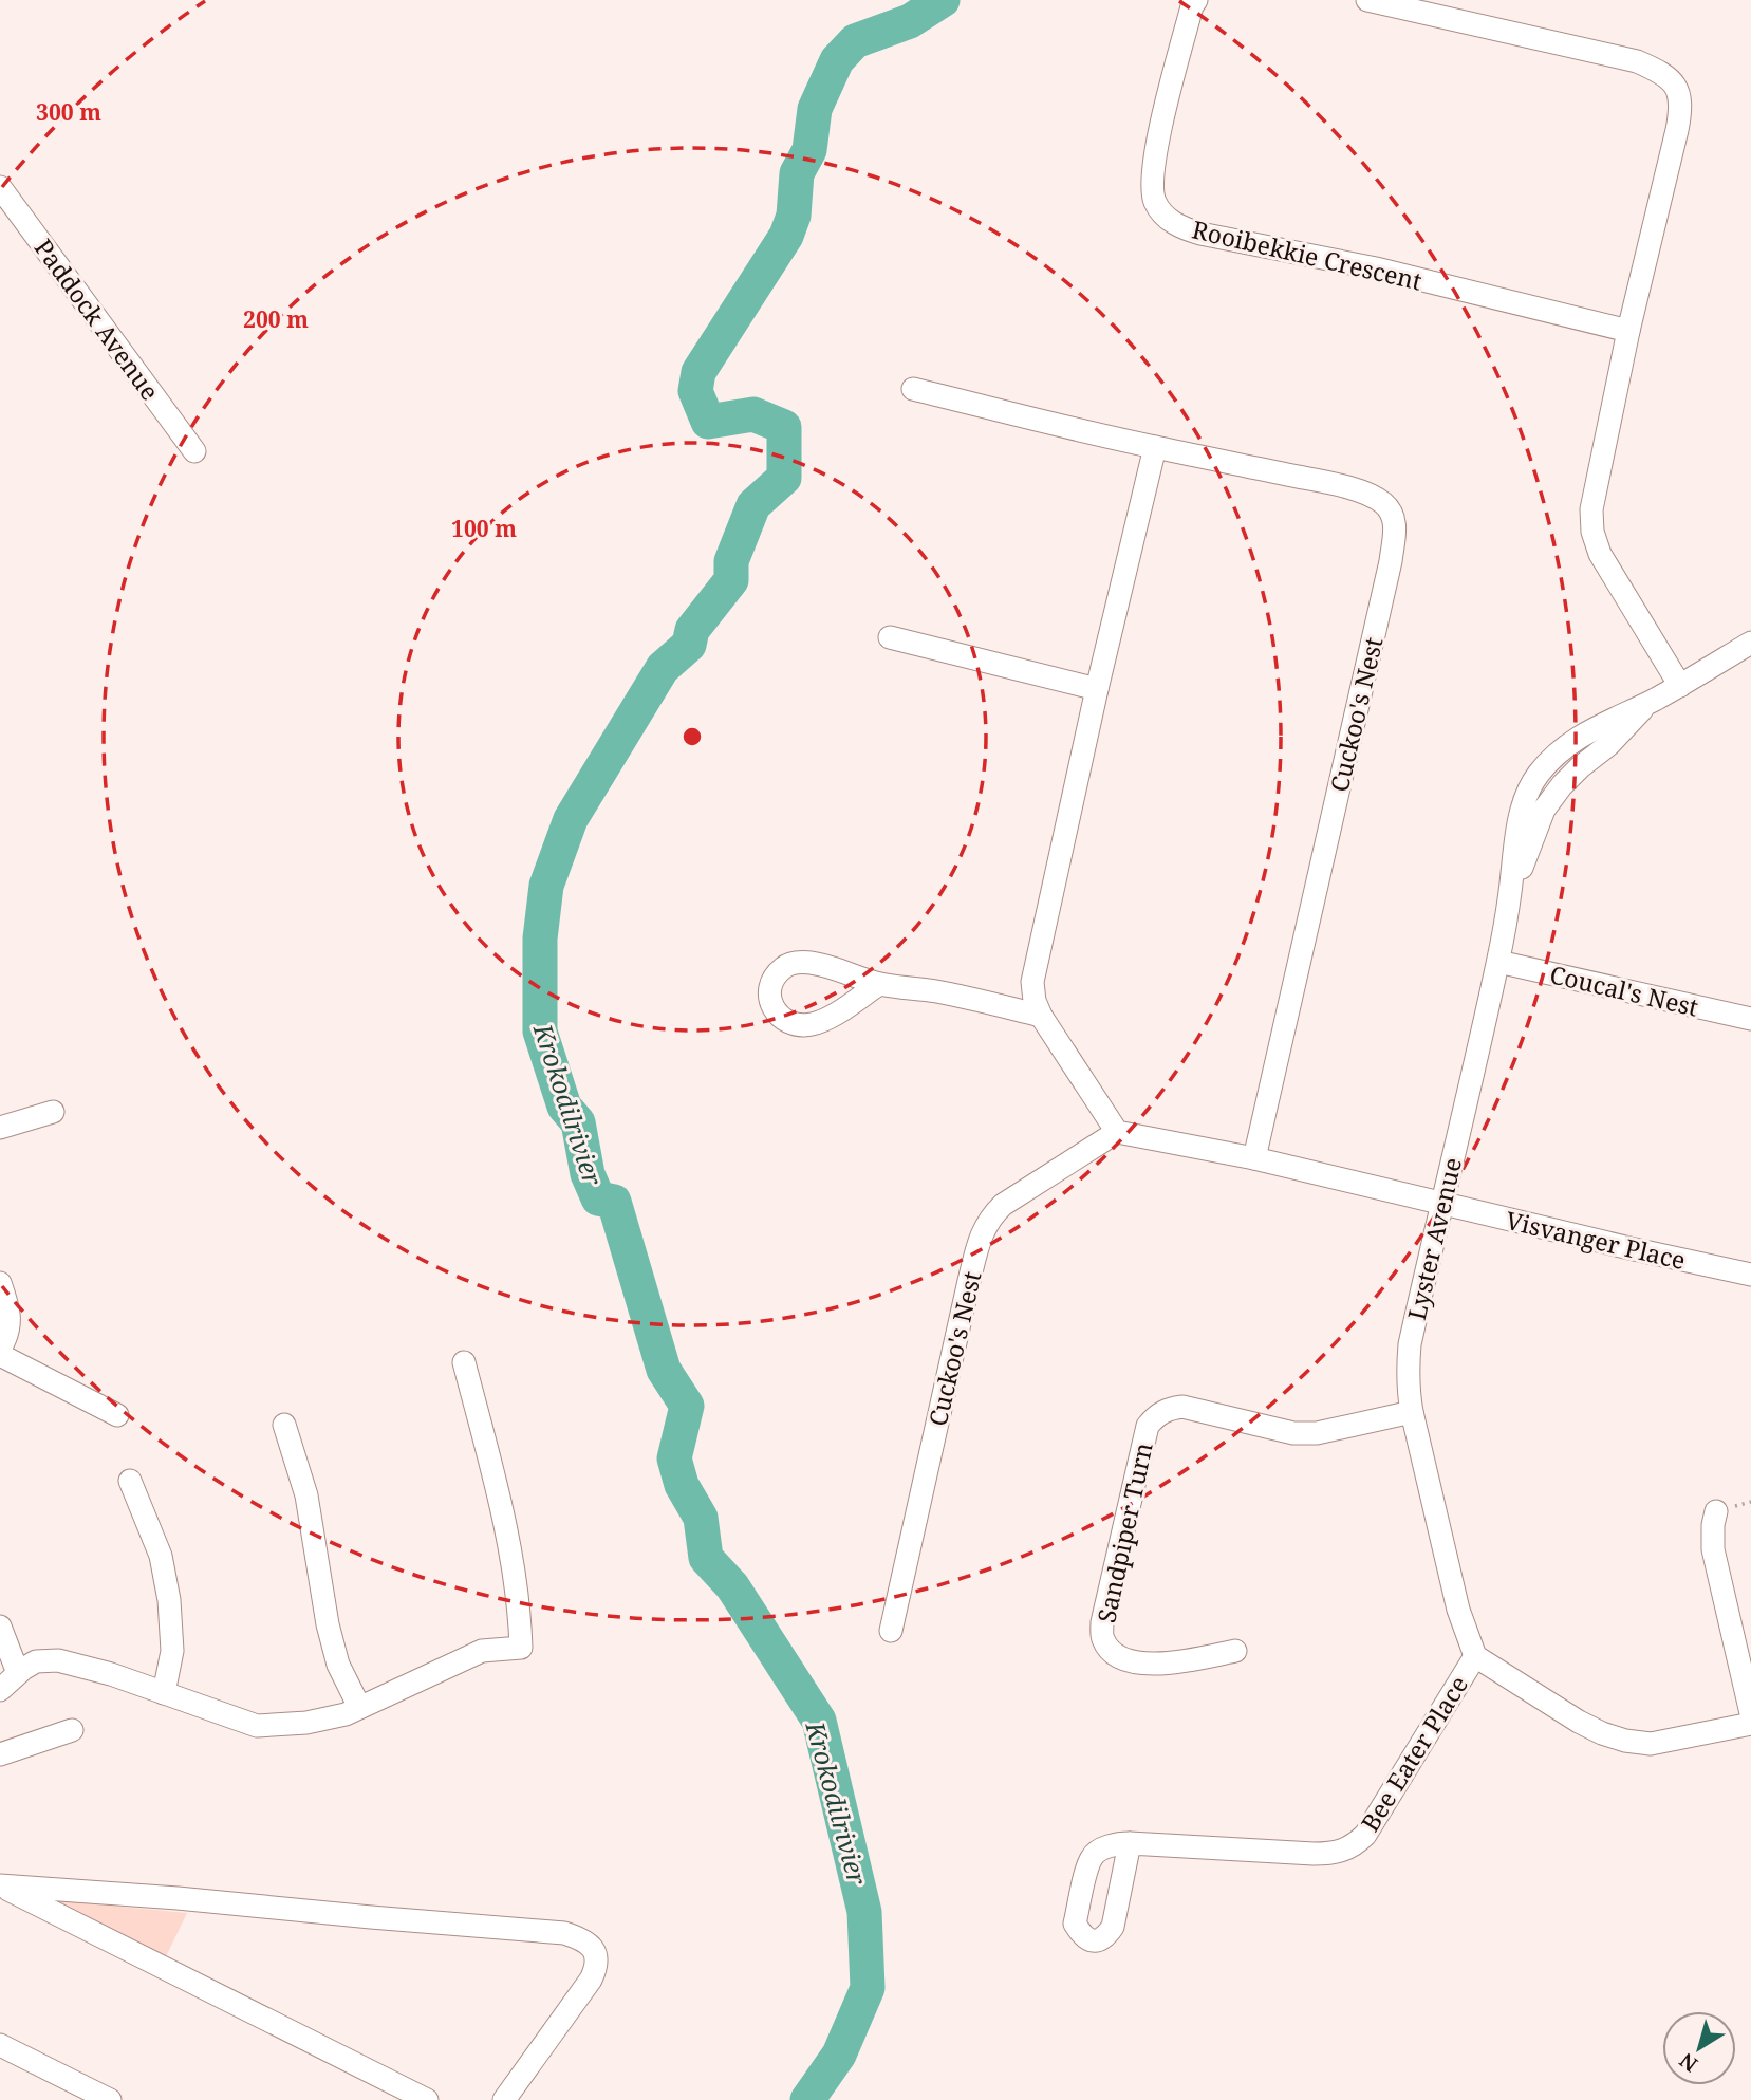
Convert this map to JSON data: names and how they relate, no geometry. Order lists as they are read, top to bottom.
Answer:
{
  "streets": {
    "street": [
      "Rooibekkie Crescent",
      "Paddock Avenue",
      "Cuckoo's Nest",
      "Coucal's Nest",
      "Lyster Avenue",
      "Visvanger Place",
      "Sandpiper Turn",
      "Bee Eater Place"
    ]
  },
  "crossings": [
    ["Coucal's Nest", "Lyster Avenue"],
    ["Lyster Avenue", "Visvanger Place"],
    ["Lyster Avenue", "Sandpiper Turn"],
    ["Lyster Avenue", "Bee Eater Place"]
  ],
  "water": ["Krokodilrivier"],
  "north": "bottom left",
  "rings": ["300 m", "200 m", "100 m"]
}
